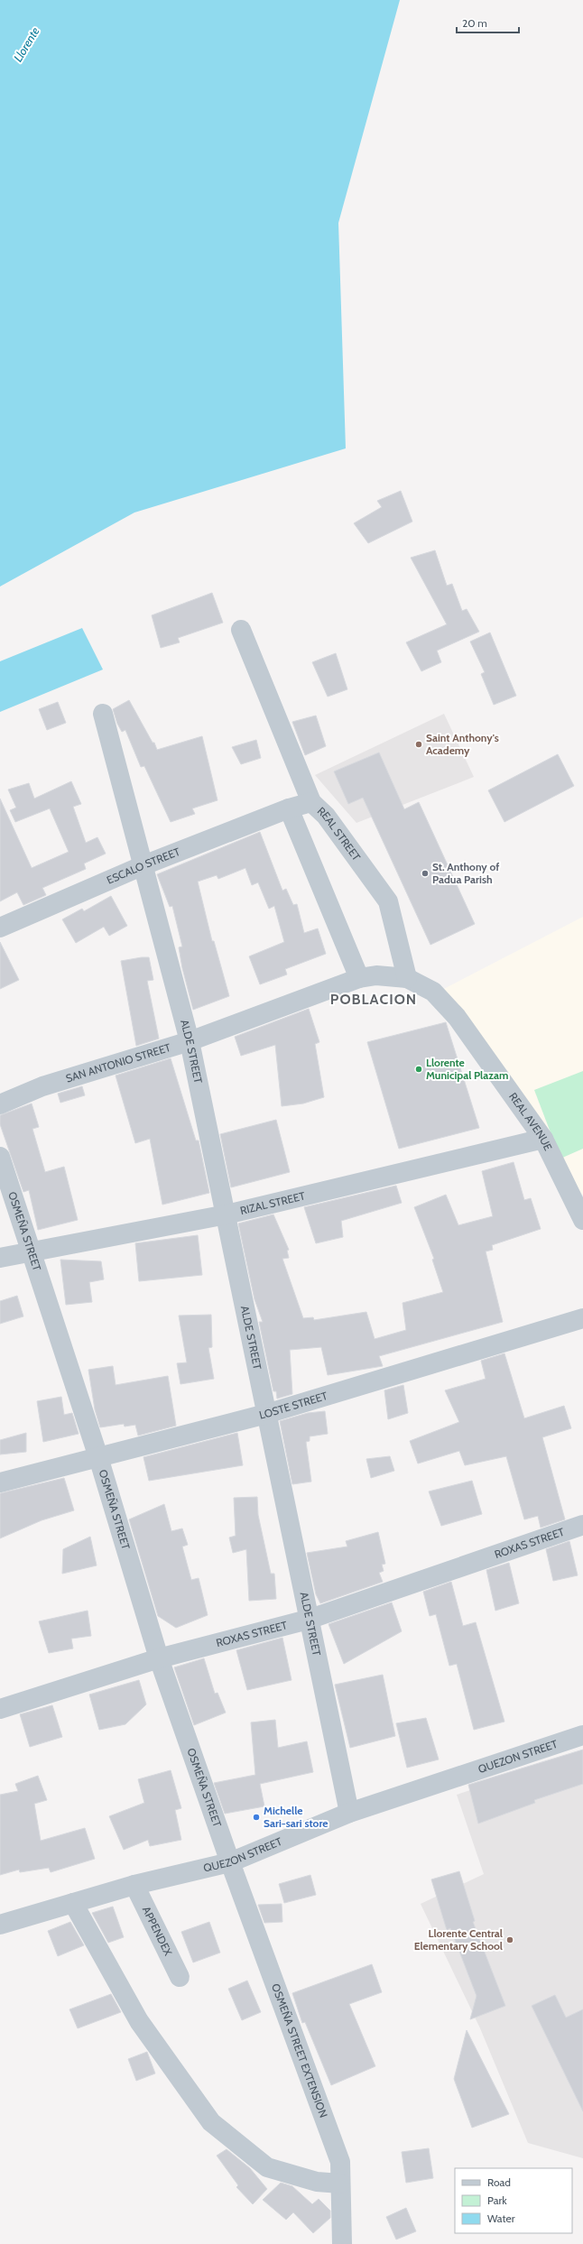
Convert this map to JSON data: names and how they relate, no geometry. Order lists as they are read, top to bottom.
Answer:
{
  "streets": {
    "street": [
      "REAL STREET",
      "ESCALO STREET",
      "ALDE STREET",
      "SAN ANTONIO STREET",
      "REAL AVENUE",
      "RIZAL STREET",
      "OSMEÑA STREET",
      "LOSTE STREET",
      "ROXAS STREET",
      "QUEZON STREET",
      "APPENDEX",
      "OSMEÑA STREET EXTENSION"
    ]
  },
  "crossings": [
    ["REAL STREET", "ESCALO STREET"],
    ["REAL STREET", "REAL AVENUE"],
    ["ESCALO STREET", "ALDE STREET"],
    ["ALDE STREET", "SAN ANTONIO STREET"],
    ["ALDE STREET", "RIZAL STREET"],
    ["ALDE STREET", "LOSTE STREET"],
    ["ALDE STREET", "ROXAS STREET"],
    ["ALDE STREET", "QUEZON STREET"],
    ["SAN ANTONIO STREET", "REAL AVENUE"],
    ["REAL AVENUE", "RIZAL STREET"],
    ["RIZAL STREET", "OSMEÑA STREET"],
    ["OSMEÑA STREET", "LOSTE STREET"],
    ["OSMEÑA STREET", "ROXAS STREET"],
    ["OSMEÑA STREET", "QUEZON STREET"],
    ["OSMEÑA STREET", "OSMEÑA STREET EXTENSION"],
    ["QUEZON STREET", "APPENDEX"],
    ["QUEZON STREET", "OSMEÑA STREET EXTENSION"]
  ],
  "districts": ["POBLACION"],
  "water": ["Llorente"],
  "places": [
    "Saint Anthony's Academy",
    "St. Anthony of Padua Parish",
    "Llorente Municipal Plazam",
    "Michelle Sari-sari store",
    "Llorente Central Elementary School"
  ],
  "legend": ["Road", "Park", "Water"],
  "scale_bar": "20 m"
}
